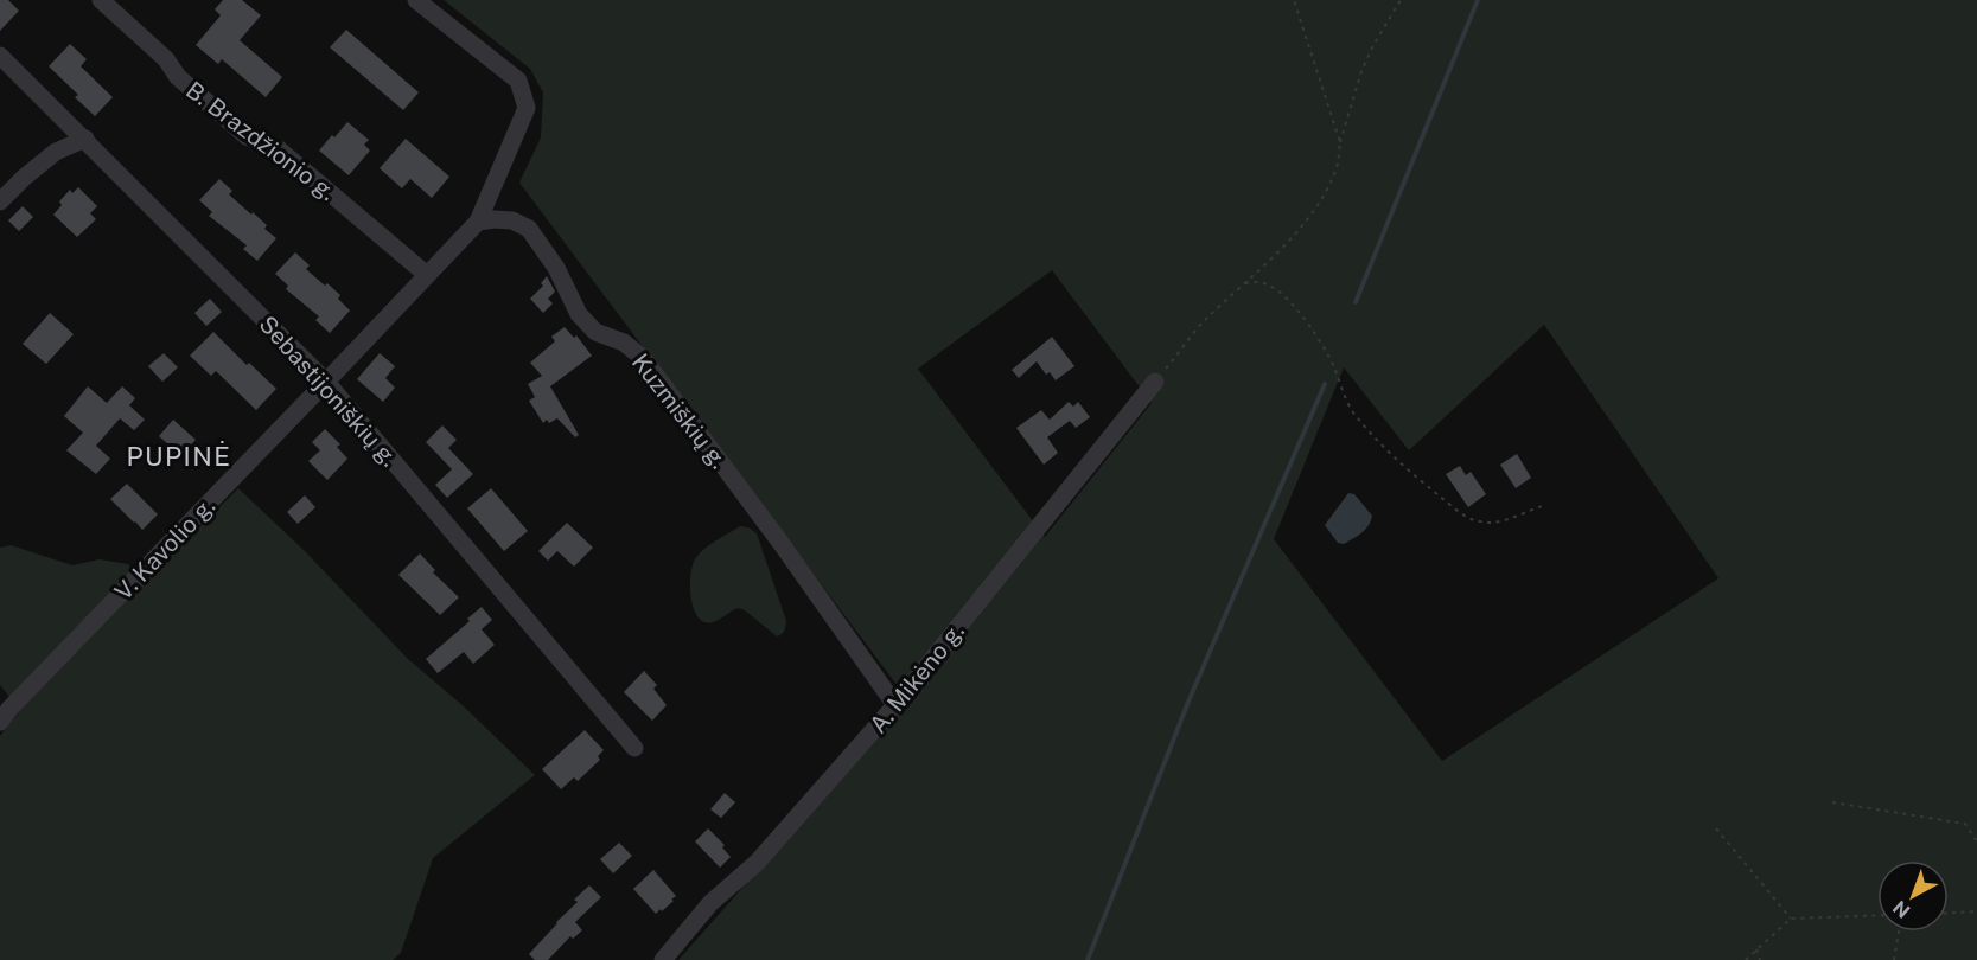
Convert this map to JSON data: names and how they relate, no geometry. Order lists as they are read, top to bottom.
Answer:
{
  "streets": {
    "street": [
      "B. Brazdžionio g.",
      "Sebastijoniškių g.",
      "Kuzmiškių g.",
      "V. Kavolio g.",
      "A. Mikėno g."
    ]
  },
  "crossings": [
    ["B. Brazdžionio g.", "V. Kavolio g."],
    ["Sebastijoniškių g.", "V. Kavolio g."],
    ["Kuzmiškių g.", "V. Kavolio g."],
    ["Kuzmiškių g.", "A. Mikėno g."]
  ],
  "districts": ["PUPINĖ"],
  "north": "bottom left"
}
